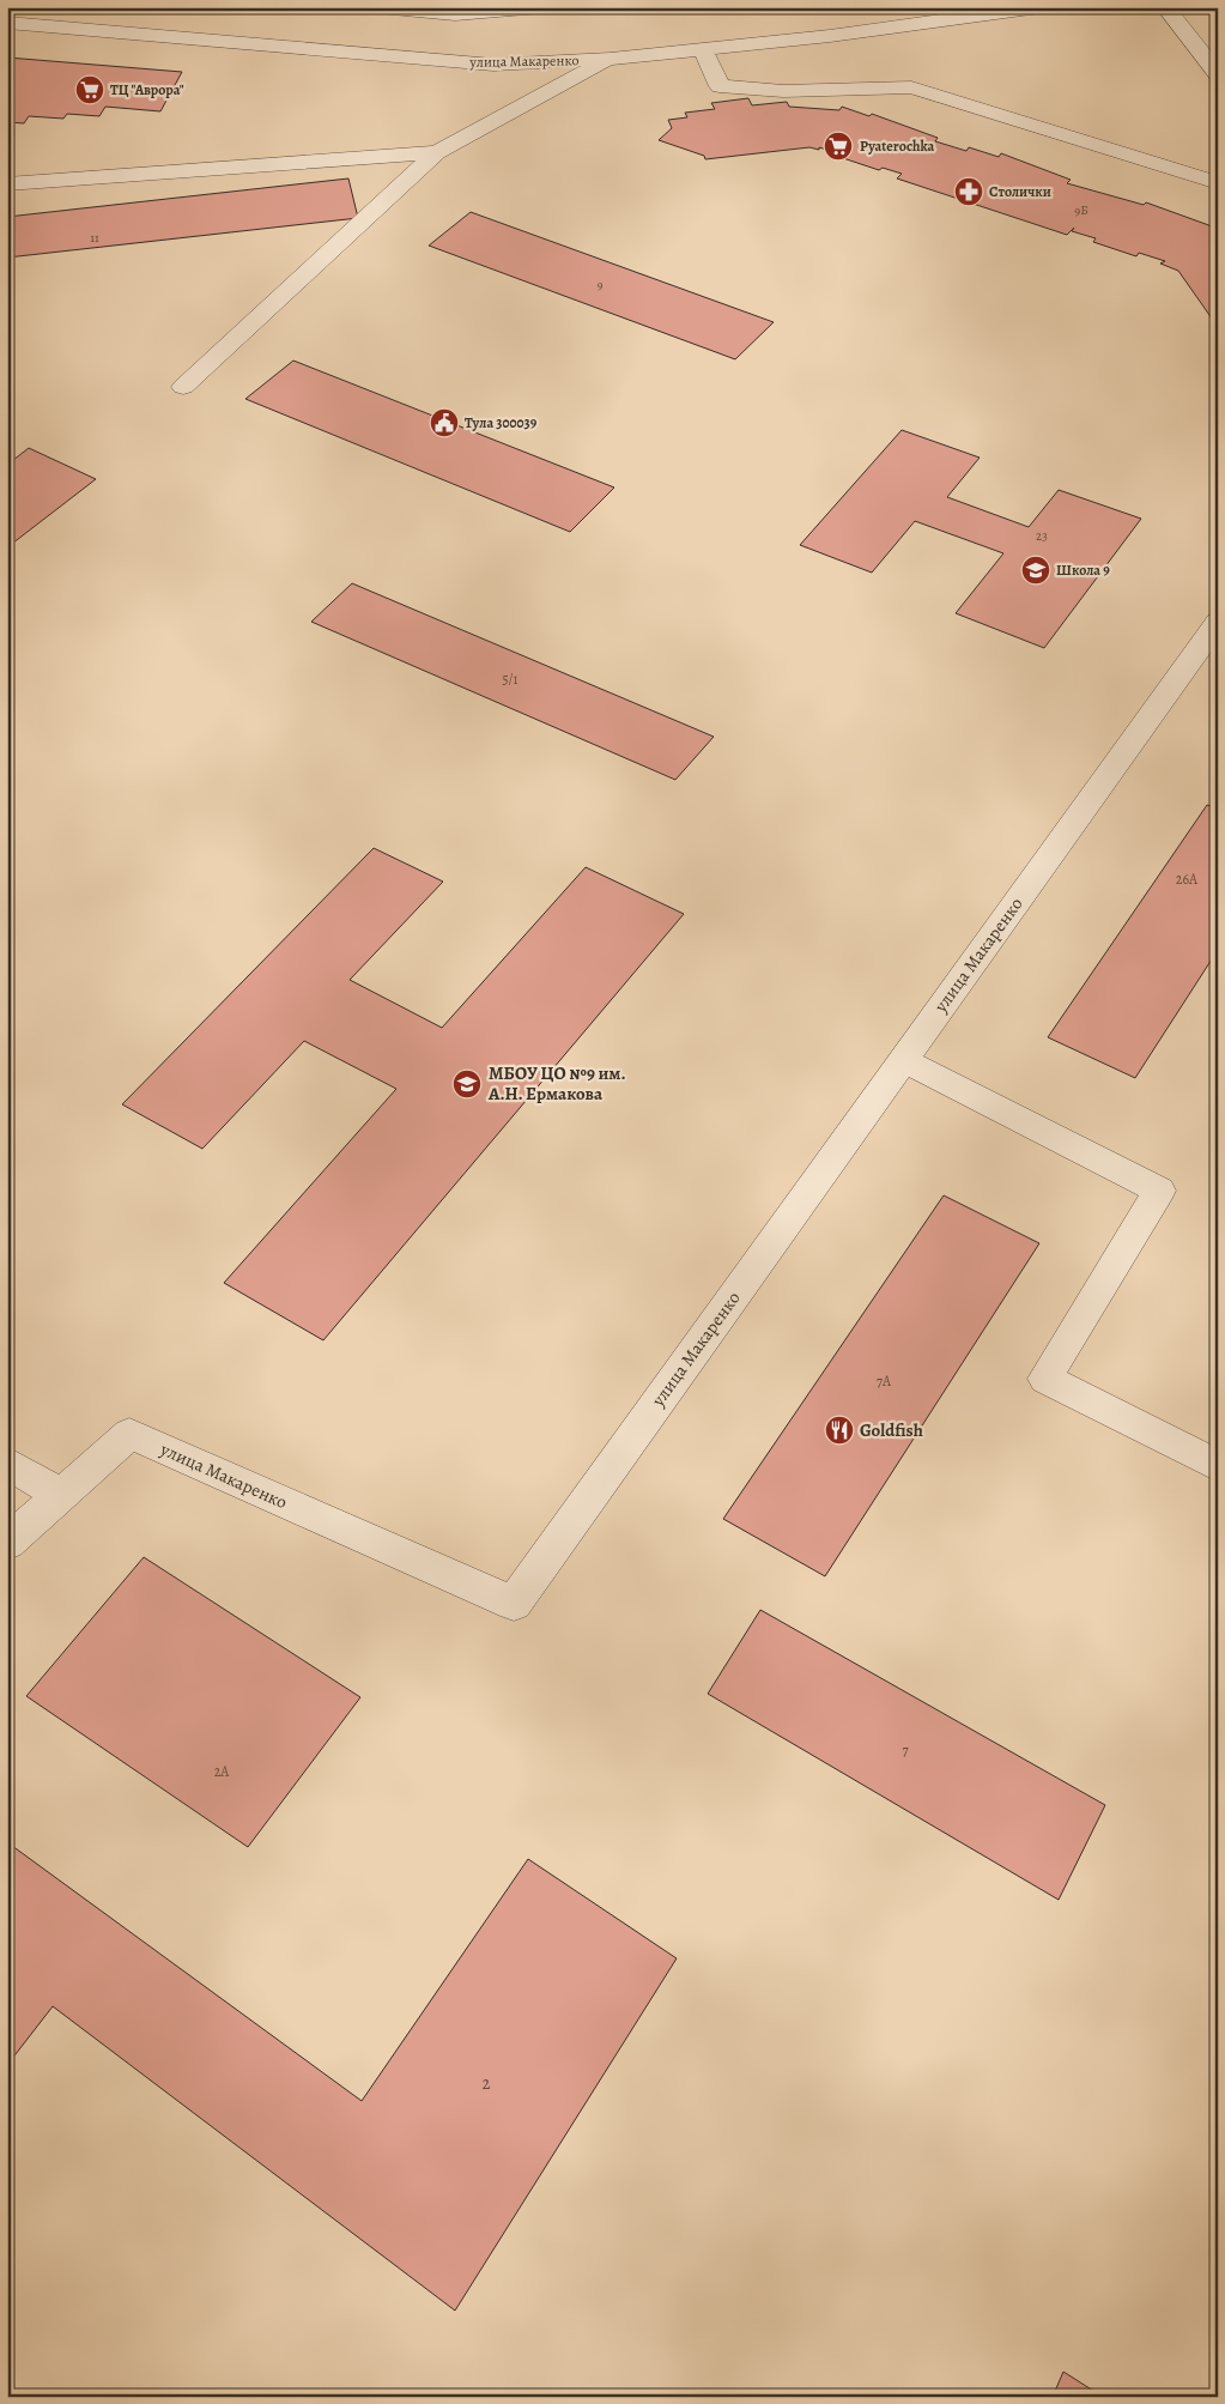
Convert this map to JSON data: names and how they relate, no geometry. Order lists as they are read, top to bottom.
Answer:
{
  "streets": {
    "street": ["улица Макаренко"]
  },
  "places": {
    "supermarket": ["ТЦ \"Аврора\"", "Pyaterochka"],
    "pharmacy": ["Столички"],
    "public building": ["Тула 300039"],
    "school or university": ["Школа 9", "МБОУ ЦО №9 им. А.Н. Ермакова"],
    "restaurant": ["Goldfish"]
  },
  "house_numbers": [
    "9Б",
    "11",
    "9",
    "23",
    "5/1",
    "26А",
    "7А",
    "7",
    "2А",
    "2"
  ]
}
